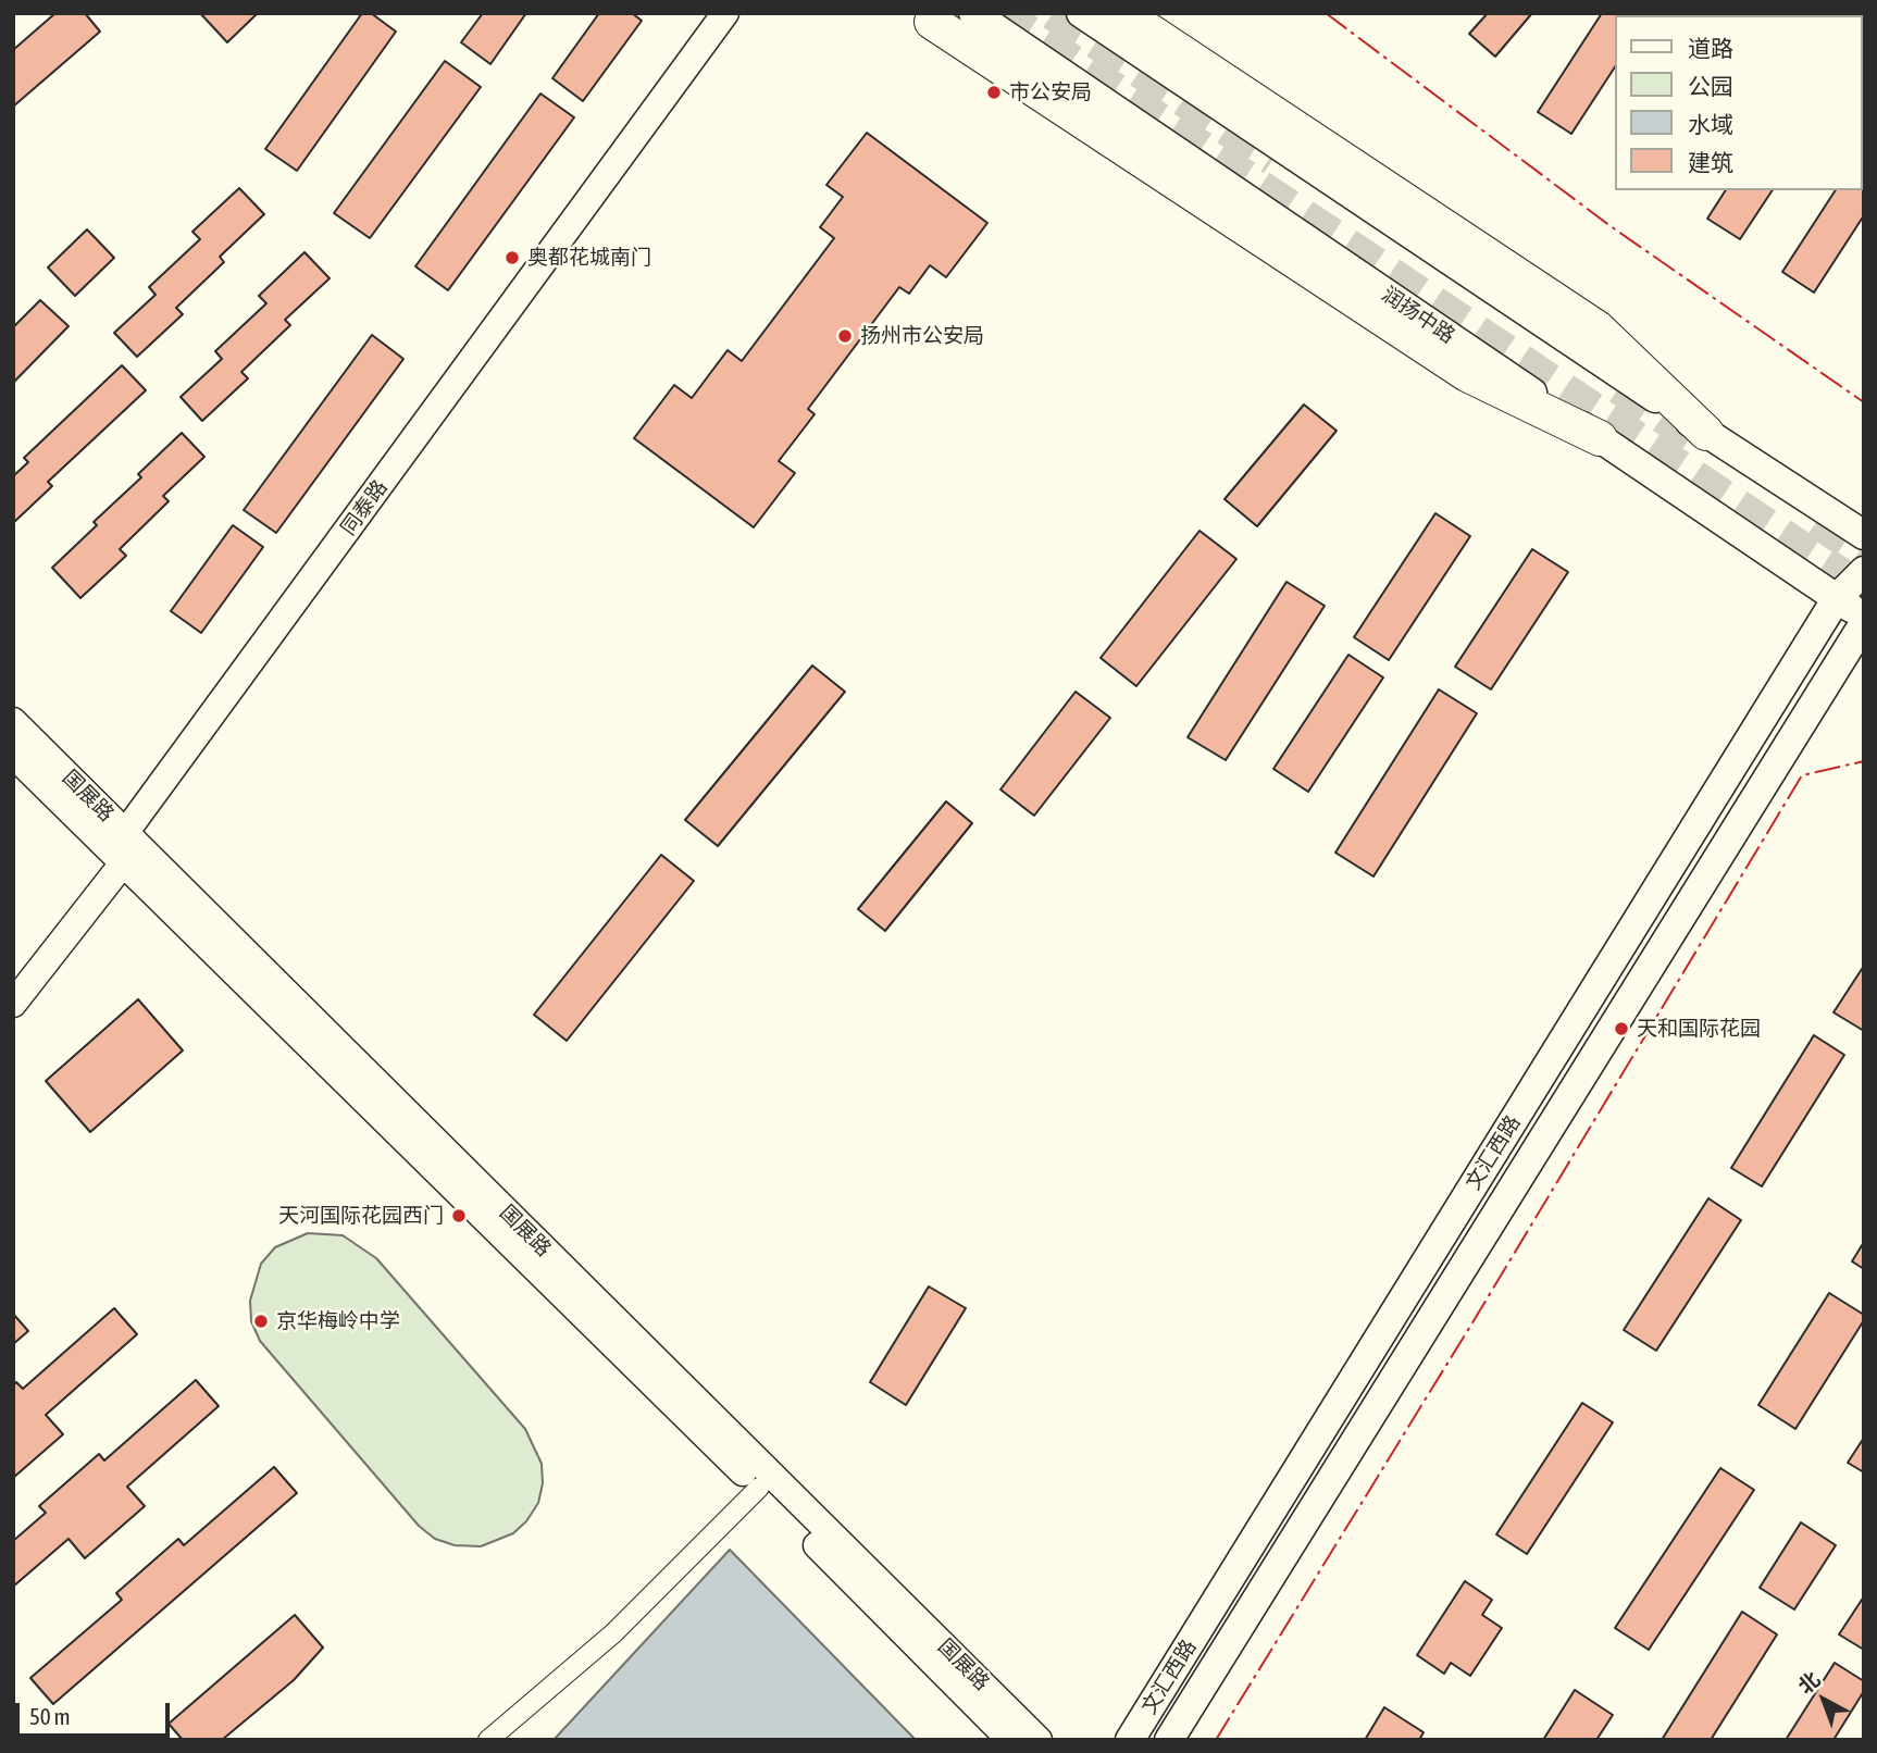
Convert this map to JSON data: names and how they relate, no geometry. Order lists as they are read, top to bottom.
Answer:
{
  "streets": {
    "main road": ["润扬中路", "文汇西路"],
    "street": ["同泰路", "国展路"]
  },
  "crossings": [
    ["润扬中路", "文汇西路"],
    ["同泰路", "国展路"]
  ],
  "places": [
    "市公安局",
    "奥都花城南门",
    "扬州市公安局",
    "天和国际花园",
    "天河国际花园西门",
    "京华梅岭中学"
  ],
  "legend": [
    "道路",
    "公园",
    "水域",
    "建筑"
  ],
  "scale_bar": "50 m",
  "north": "top left"
}
